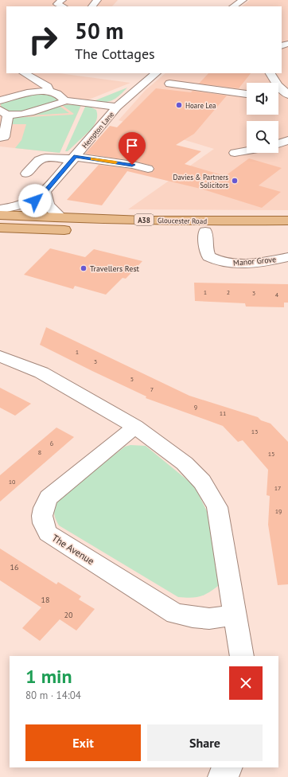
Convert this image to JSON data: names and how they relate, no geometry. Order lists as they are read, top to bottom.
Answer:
{
  "streets": {
    "main road": ["A38", "Gloucester Road"],
    "street": ["Hempton Lane", "Manor Grove", "The Avenue"]
  },
  "crossings": [
    ["Gloucester Road", "Manor Grove"]
  ],
  "places": ["Hoare Lea", "Davies & Partners Solicitors", "Travellers Rest"],
  "house_numbers": [
    "1",
    "2",
    "3",
    "4",
    "1",
    "3",
    "5",
    "7",
    "9",
    "11",
    "13",
    "6",
    "8",
    "15",
    "10",
    "17",
    "19",
    "16",
    "18",
    "20"
  ],
  "page": {
    "turn": ["50 m", "The Cottages"],
    "heading": ["1 min", "80 m · 14:04"],
    "buttons": ["Exit", "Share"]
  }
}
